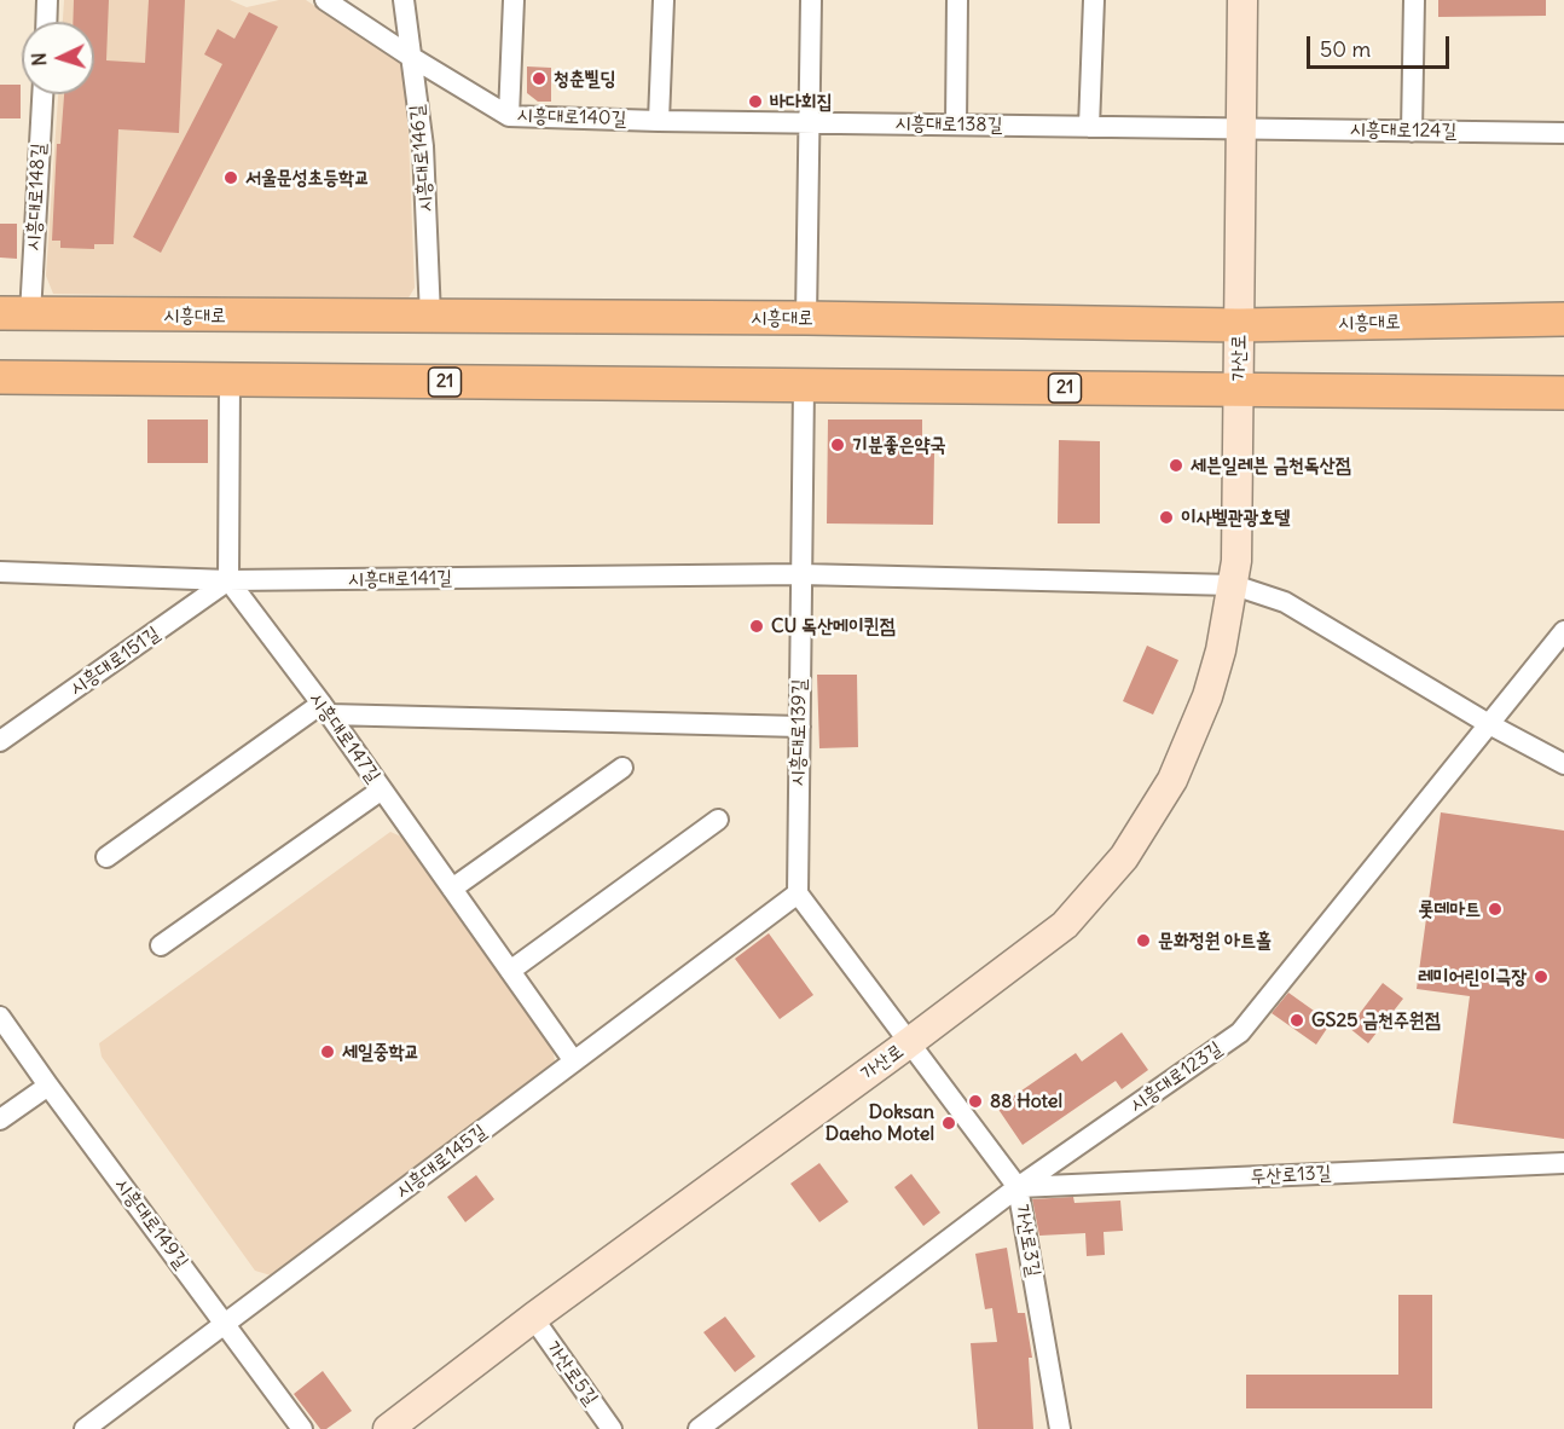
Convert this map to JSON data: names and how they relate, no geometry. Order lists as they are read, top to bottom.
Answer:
{
  "streets": {
    "main road": ["시흥대로", "가산로", "21"],
    "street": [
      "시흥대로140길",
      "시흥대로138길",
      "시흥대로124길",
      "시흥대로146길",
      "시흥대로148길",
      "시흥대로141길",
      "시흥대로151길",
      "시흥대로139길",
      "시흥대로147길",
      "시흥대로123길",
      "시흥대로145길",
      "두산로13길",
      "시흥대로149길",
      "가산로3길",
      "가산로5길"
    ]
  },
  "crossings": [
    ["시흥대로140길", "시흥대로138길"],
    ["시흥대로140길", "시흥대로146길"],
    ["시흥대로124길", "가산로"],
    ["시흥대로146길", "시흥대로"],
    ["시흥대로148길", "시흥대로"],
    ["시흥대로", "가산로"],
    ["가산로", "21"],
    ["가산로", "가산로3길"],
    ["가산로", "가산로5길"],
    ["21", "시흥대로139길"],
    ["시흥대로141길", "시흥대로151길"],
    ["시흥대로141길", "시흥대로139길"],
    ["시흥대로141길", "시흥대로147길"],
    ["시흥대로151길", "시흥대로147길"],
    ["시흥대로139길", "시흥대로145길"],
    ["시흥대로147길", "시흥대로145길"],
    ["시흥대로123길", "두산로13길"],
    ["시흥대로123길", "가산로3길"],
    ["시흥대로145길", "시흥대로149길"],
    ["두산로13길", "가산로3길"]
  ],
  "places": [
    "청춘삘딩",
    "바다회집",
    "서울문성초등학교",
    "기분좋은약국",
    "세븐일레븐 금천독산점",
    "이사벨관광호텔",
    "CU 독산메이퀸점",
    "롯데마트",
    "문화정원 아트홀",
    "레미어린이극장",
    "GS25 금천주원점",
    "세일중학교",
    "88 Hotel",
    "Doksan Daeho Motel"
  ],
  "scale_bar": "50 m",
  "north": "left"
}
